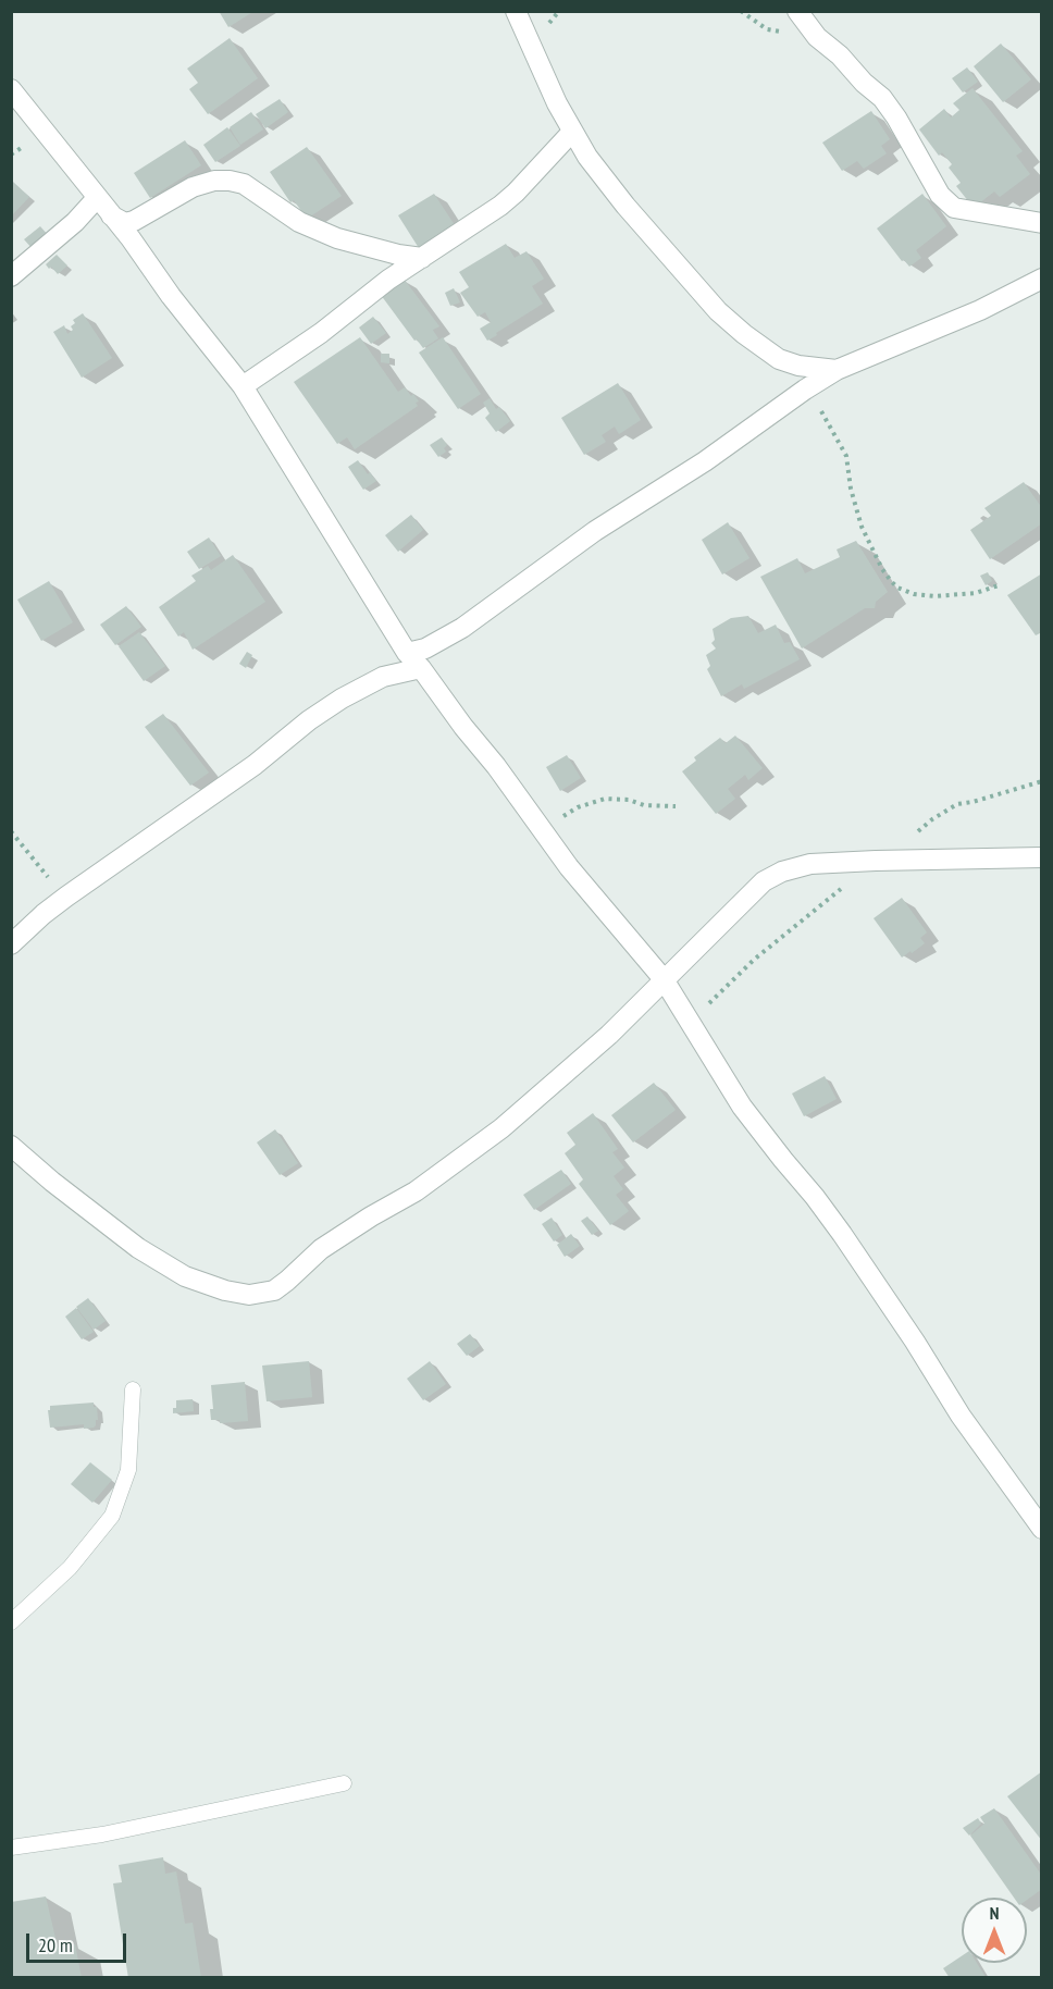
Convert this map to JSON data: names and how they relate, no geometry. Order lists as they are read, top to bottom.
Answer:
{
  "scale_bar": "20 m",
  "north": "top"
}
